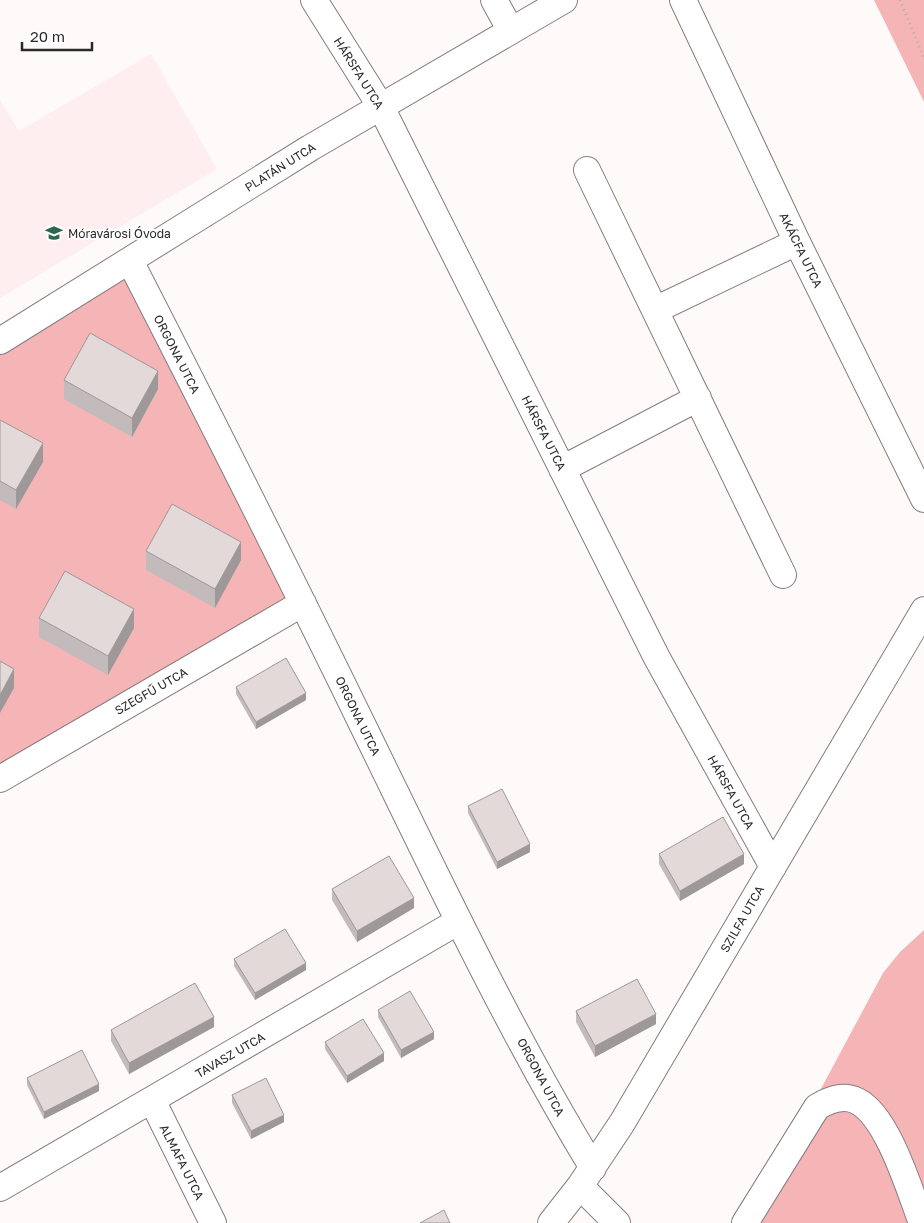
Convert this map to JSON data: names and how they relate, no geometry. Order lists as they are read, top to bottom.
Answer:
{
  "streets": {
    "street": [
      "HÁRSFA UTCA",
      "PLATÁN UTCA",
      "AKÁCFA UTCA",
      "ORGONA UTCA",
      "SZEGFŰ UTCA",
      "SZILFA UTCA",
      "TAVASZ UTCA",
      "ALMAFA UTCA"
    ]
  },
  "crossings": [
    ["HÁRSFA UTCA", "PLATÁN UTCA"],
    ["HÁRSFA UTCA", "SZILFA UTCA"],
    ["PLATÁN UTCA", "ORGONA UTCA"],
    ["ORGONA UTCA", "SZEGFŰ UTCA"],
    ["ORGONA UTCA", "SZILFA UTCA"],
    ["ORGONA UTCA", "TAVASZ UTCA"],
    ["TAVASZ UTCA", "ALMAFA UTCA"]
  ],
  "places": {
    "school or university": ["Móravárosi Óvoda"]
  },
  "scale_bar": "20 m"
}
